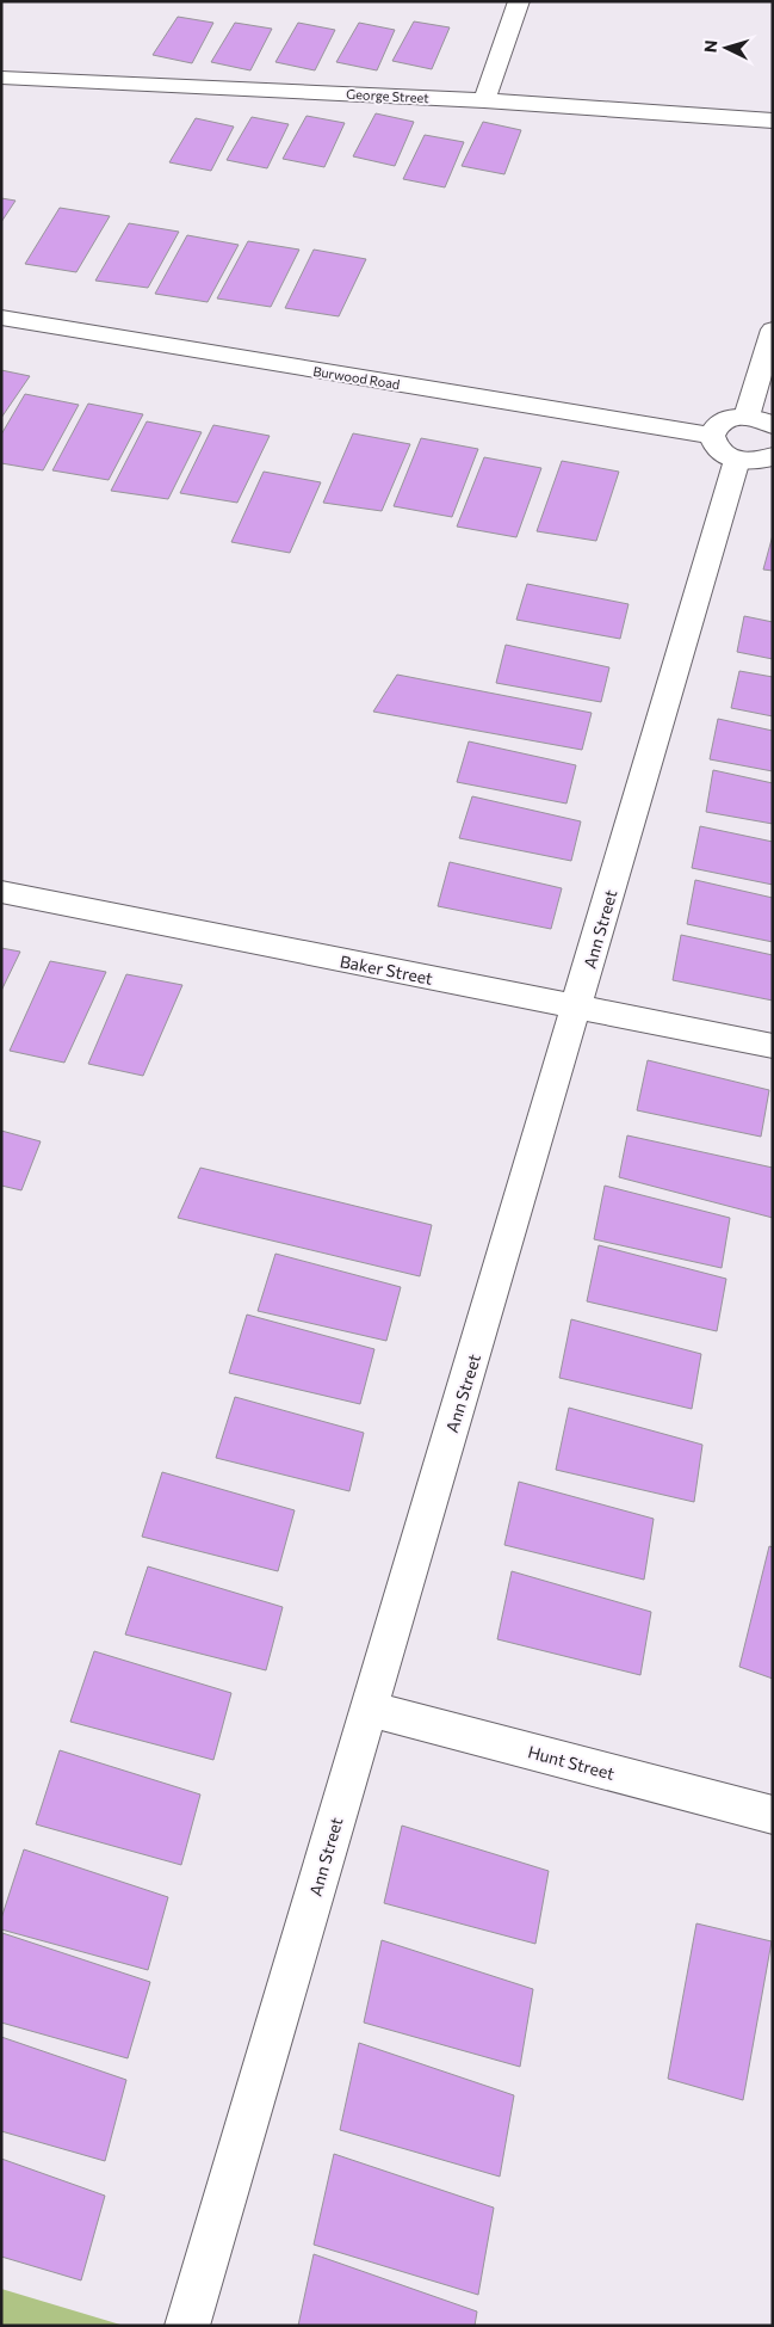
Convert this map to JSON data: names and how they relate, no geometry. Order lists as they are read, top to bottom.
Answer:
{
  "streets": {
    "street": [
      "George Street",
      "Burwood Road",
      "Ann Street",
      "Baker Street",
      "Hunt Street"
    ]
  },
  "crossings": [
    ["Ann Street", "Baker Street"],
    ["Ann Street", "Hunt Street"]
  ],
  "north": "left"
}
